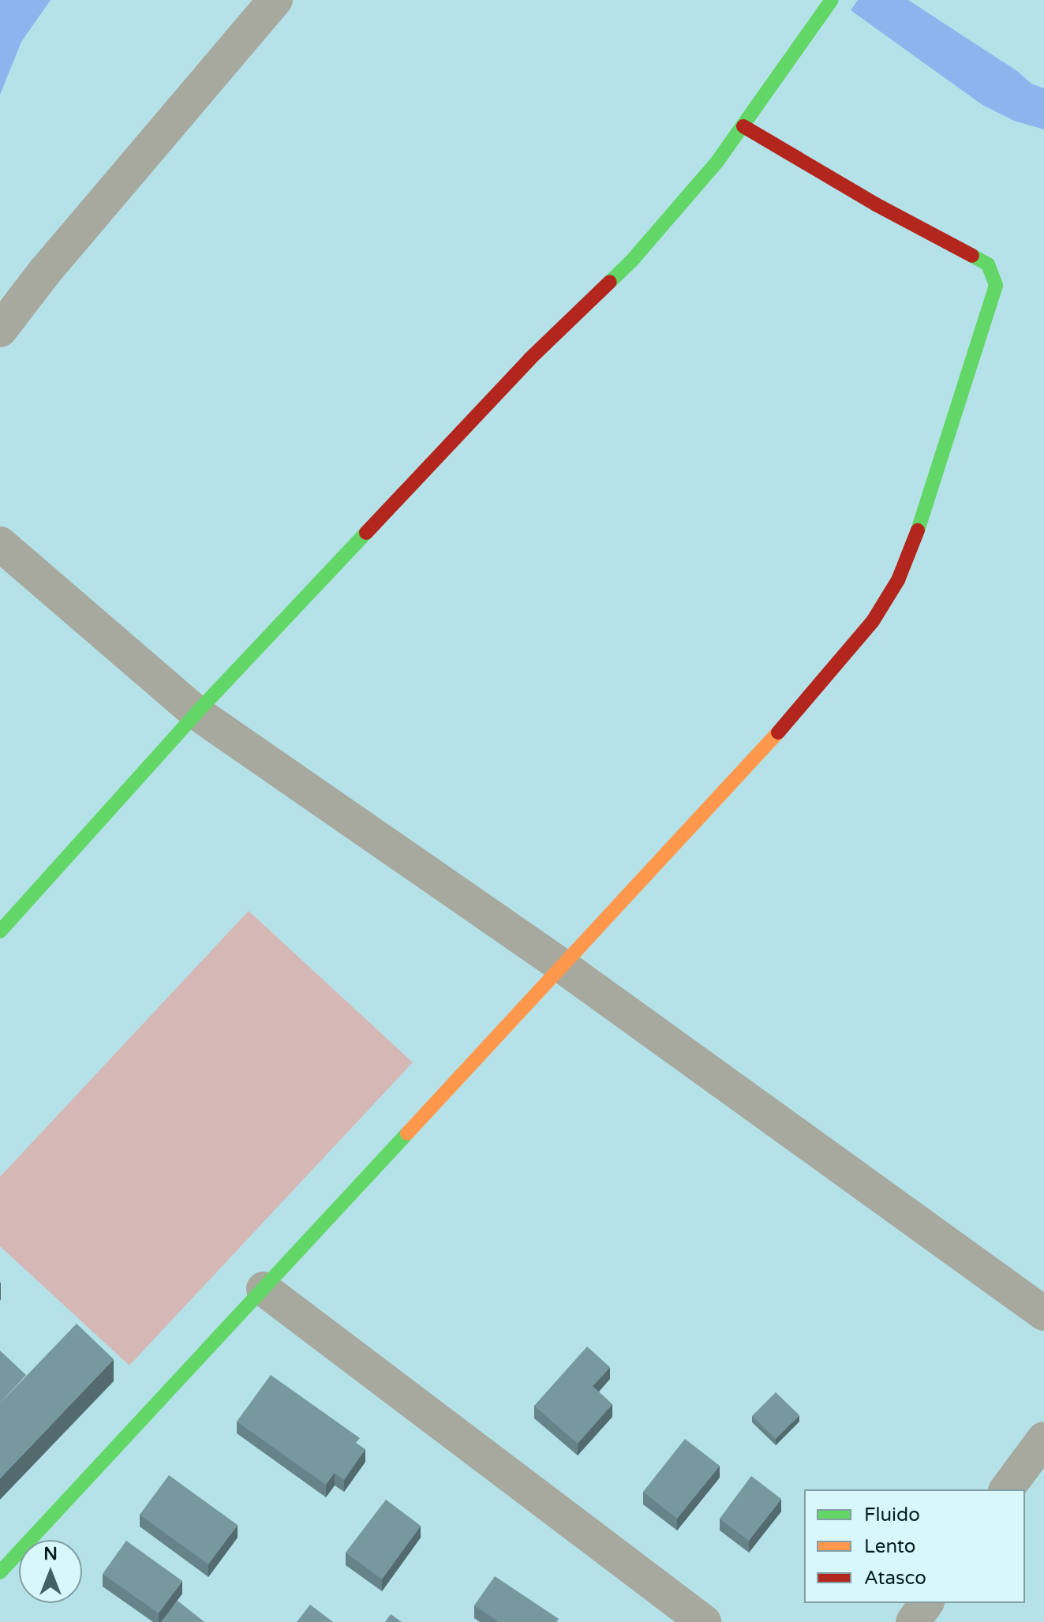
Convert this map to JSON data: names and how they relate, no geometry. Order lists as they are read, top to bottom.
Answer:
{
  "legend": ["Fluido", "Lento", "Atasco"],
  "north": "top"
}
